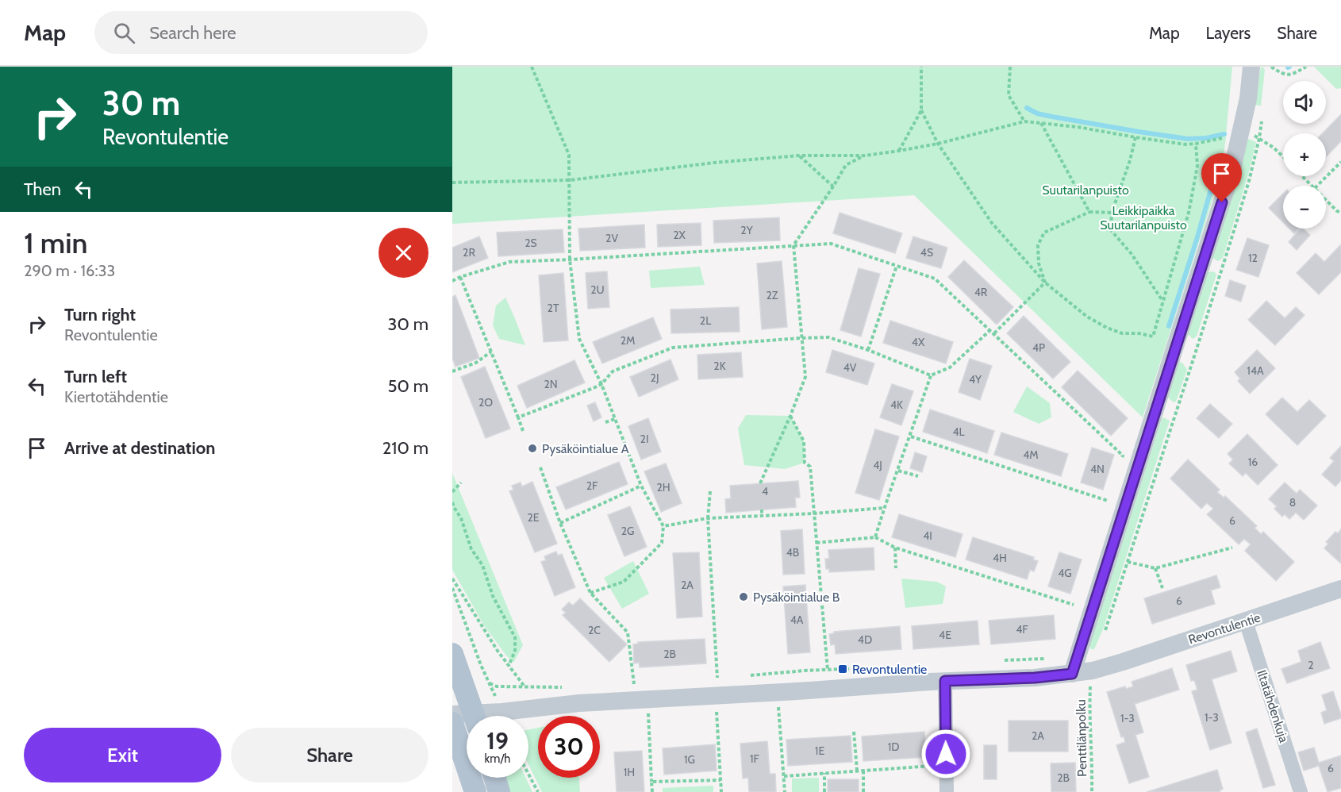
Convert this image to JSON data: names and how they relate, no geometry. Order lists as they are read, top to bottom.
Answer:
{
  "streets": {
    "street": ["Revontulentie", "Iltatähdenkuja"],
    "path": ["Penttilänpolku"]
  },
  "crossings": [
    ["Revontulentie", "Iltatähdenkuja"]
  ],
  "parks": ["Suutarilanpuisto", "Leikkipaikka Suutarilanpuisto"],
  "places": {
    "other": ["Pysäköintialue A", "Pysäköintialue B"],
    "transit": ["Revontulentie"]
  },
  "house_numbers": [
    "2Y",
    "2X",
    "2V",
    "2S",
    "2R",
    "4S",
    "12",
    "2U",
    "4R",
    "2Z",
    "2T",
    "2L",
    "2M",
    "4X",
    "4P",
    "2K",
    "4V",
    "14A",
    "2J",
    "4Y",
    "2N",
    "2O",
    "4K",
    "4L",
    "2I",
    "4M",
    "16",
    "4J",
    "4N",
    "2F",
    "2H",
    "4",
    "8",
    "2E",
    "6",
    "2G",
    "4I",
    "4B",
    "4H",
    "4G",
    "2A",
    "6",
    "4A",
    "4F",
    "2C",
    "4E",
    "4D",
    "2B",
    "2",
    "1-3",
    "1-3",
    "2A",
    "1D",
    "1E",
    "1F",
    "1G",
    "6",
    "1H",
    "2B"
  ],
  "page": {
    "header": "Map",
    "search": "Search here",
    "nav": ["Map", "Layers", "Share"],
    "turn": ["30 m", "Revontulentie"],
    "map_buttons": ["+", "−"],
    "then": "Then",
    "heading": ["1 min", "290 m · 16:33"],
    "list": [
      {
        "name": "Turn right",
        "note": "Revontulentie",
        "value": "30 m"
      },
      {
        "name": "Turn left",
        "note": "Kiertotähdentie",
        "value": "50 m"
      },
      {
        "name": "Arrive at destination",
        "value": "210 m"
      }
    ],
    "speed": "19 km/h",
    "limit": "30",
    "buttons": ["Exit", "Share"]
  }
}
